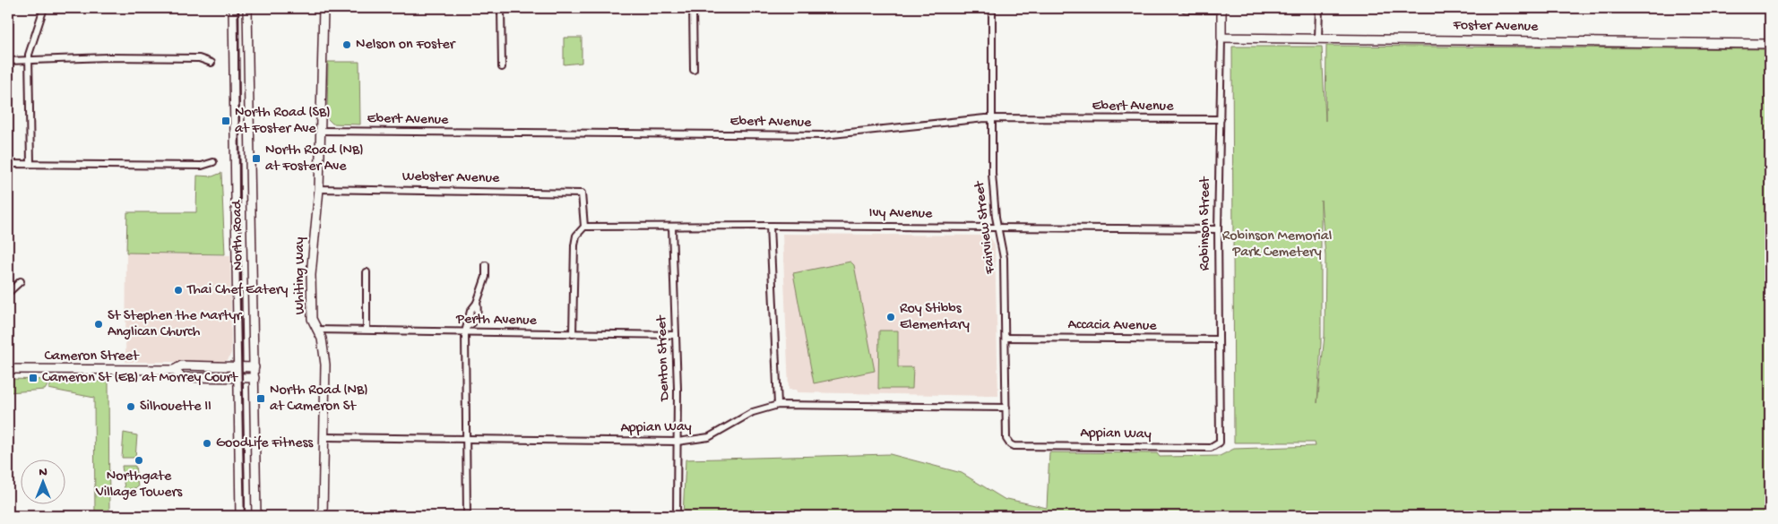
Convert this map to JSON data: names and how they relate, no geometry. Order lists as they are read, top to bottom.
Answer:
{
  "streets": {
    "street": [
      "Foster Avenue",
      "Ebert Avenue",
      "Webster Avenue",
      "Ivy Avenue",
      "Robinson Street",
      "Fairview Street",
      "North Road",
      "Whiting Way",
      "Perth Avenue",
      "Accacia Avenue",
      "Cameron Street",
      "Denton Street",
      "Appian Way"
    ]
  },
  "crossings": [
    ["Foster Avenue", "Robinson Street"],
    ["Ebert Avenue", "Robinson Street"],
    ["Ebert Avenue", "Fairview Street"],
    ["Ebert Avenue", "Whiting Way"],
    ["Webster Avenue", "Ivy Avenue"],
    ["Webster Avenue", "Whiting Way"],
    ["Ivy Avenue", "Robinson Street"],
    ["Ivy Avenue", "Fairview Street"],
    ["Ivy Avenue", "Denton Street"],
    ["Robinson Street", "Accacia Avenue"],
    ["Robinson Street", "Appian Way"],
    ["Fairview Street", "Accacia Avenue"],
    ["Fairview Street", "Appian Way"],
    ["North Road", "Cameron Street"],
    ["Whiting Way", "Perth Avenue"],
    ["Whiting Way", "Appian Way"],
    ["Perth Avenue", "Denton Street"],
    ["Denton Street", "Appian Way"]
  ],
  "parks": ["Robinson Memorial Park Cemetery"],
  "places": {
    "other": [
      "Nelson on Foster",
      "Thai Chef Eatery",
      "Roy Stibbs Elementary",
      "St Stephen the Martyr Anglican Church",
      "Silhouette II",
      "GoodLife Fitness",
      "Northgate Village Towers"
    ],
    "transit": [
      "North Road (SB) at Foster Ave",
      "North Road (NB) at Foster Ave",
      "Cameron St (EB) at Morrey Court",
      "North Road (NB) at Cameron St"
    ]
  },
  "north": "top"
}
